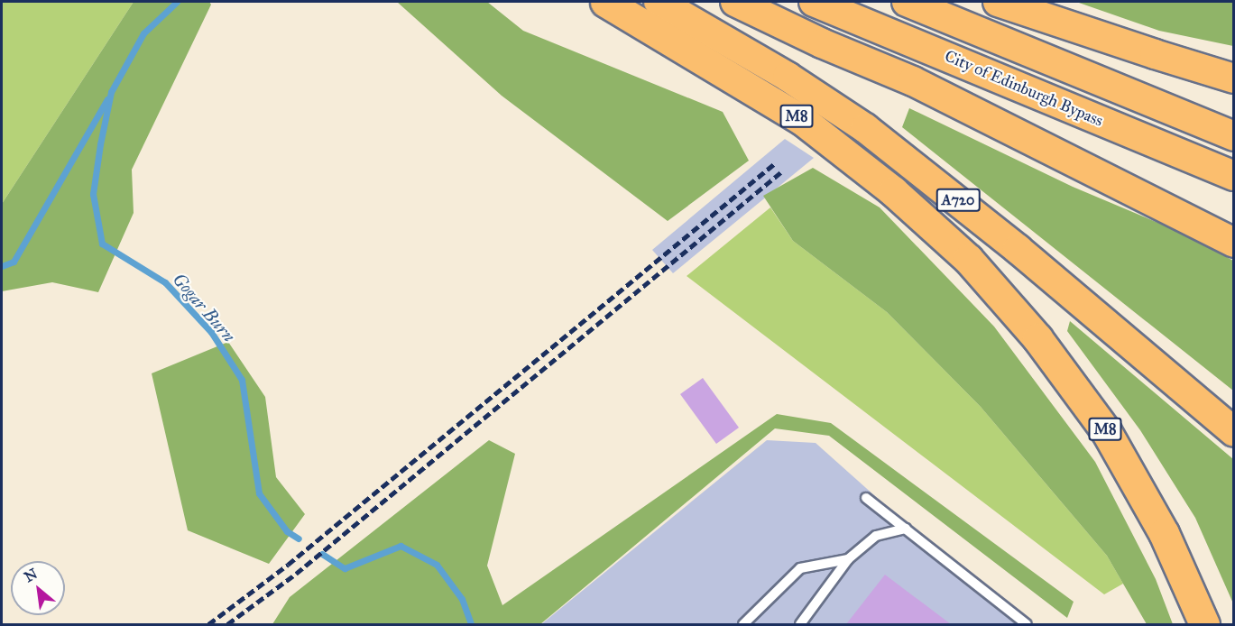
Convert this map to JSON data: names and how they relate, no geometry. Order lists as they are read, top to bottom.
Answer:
{
  "streets": {
    "highway": ["M8"],
    "main road": ["City of Edinburgh Bypass", "A720"]
  },
  "water": ["Gogar Burn"],
  "north": "top left"
}
